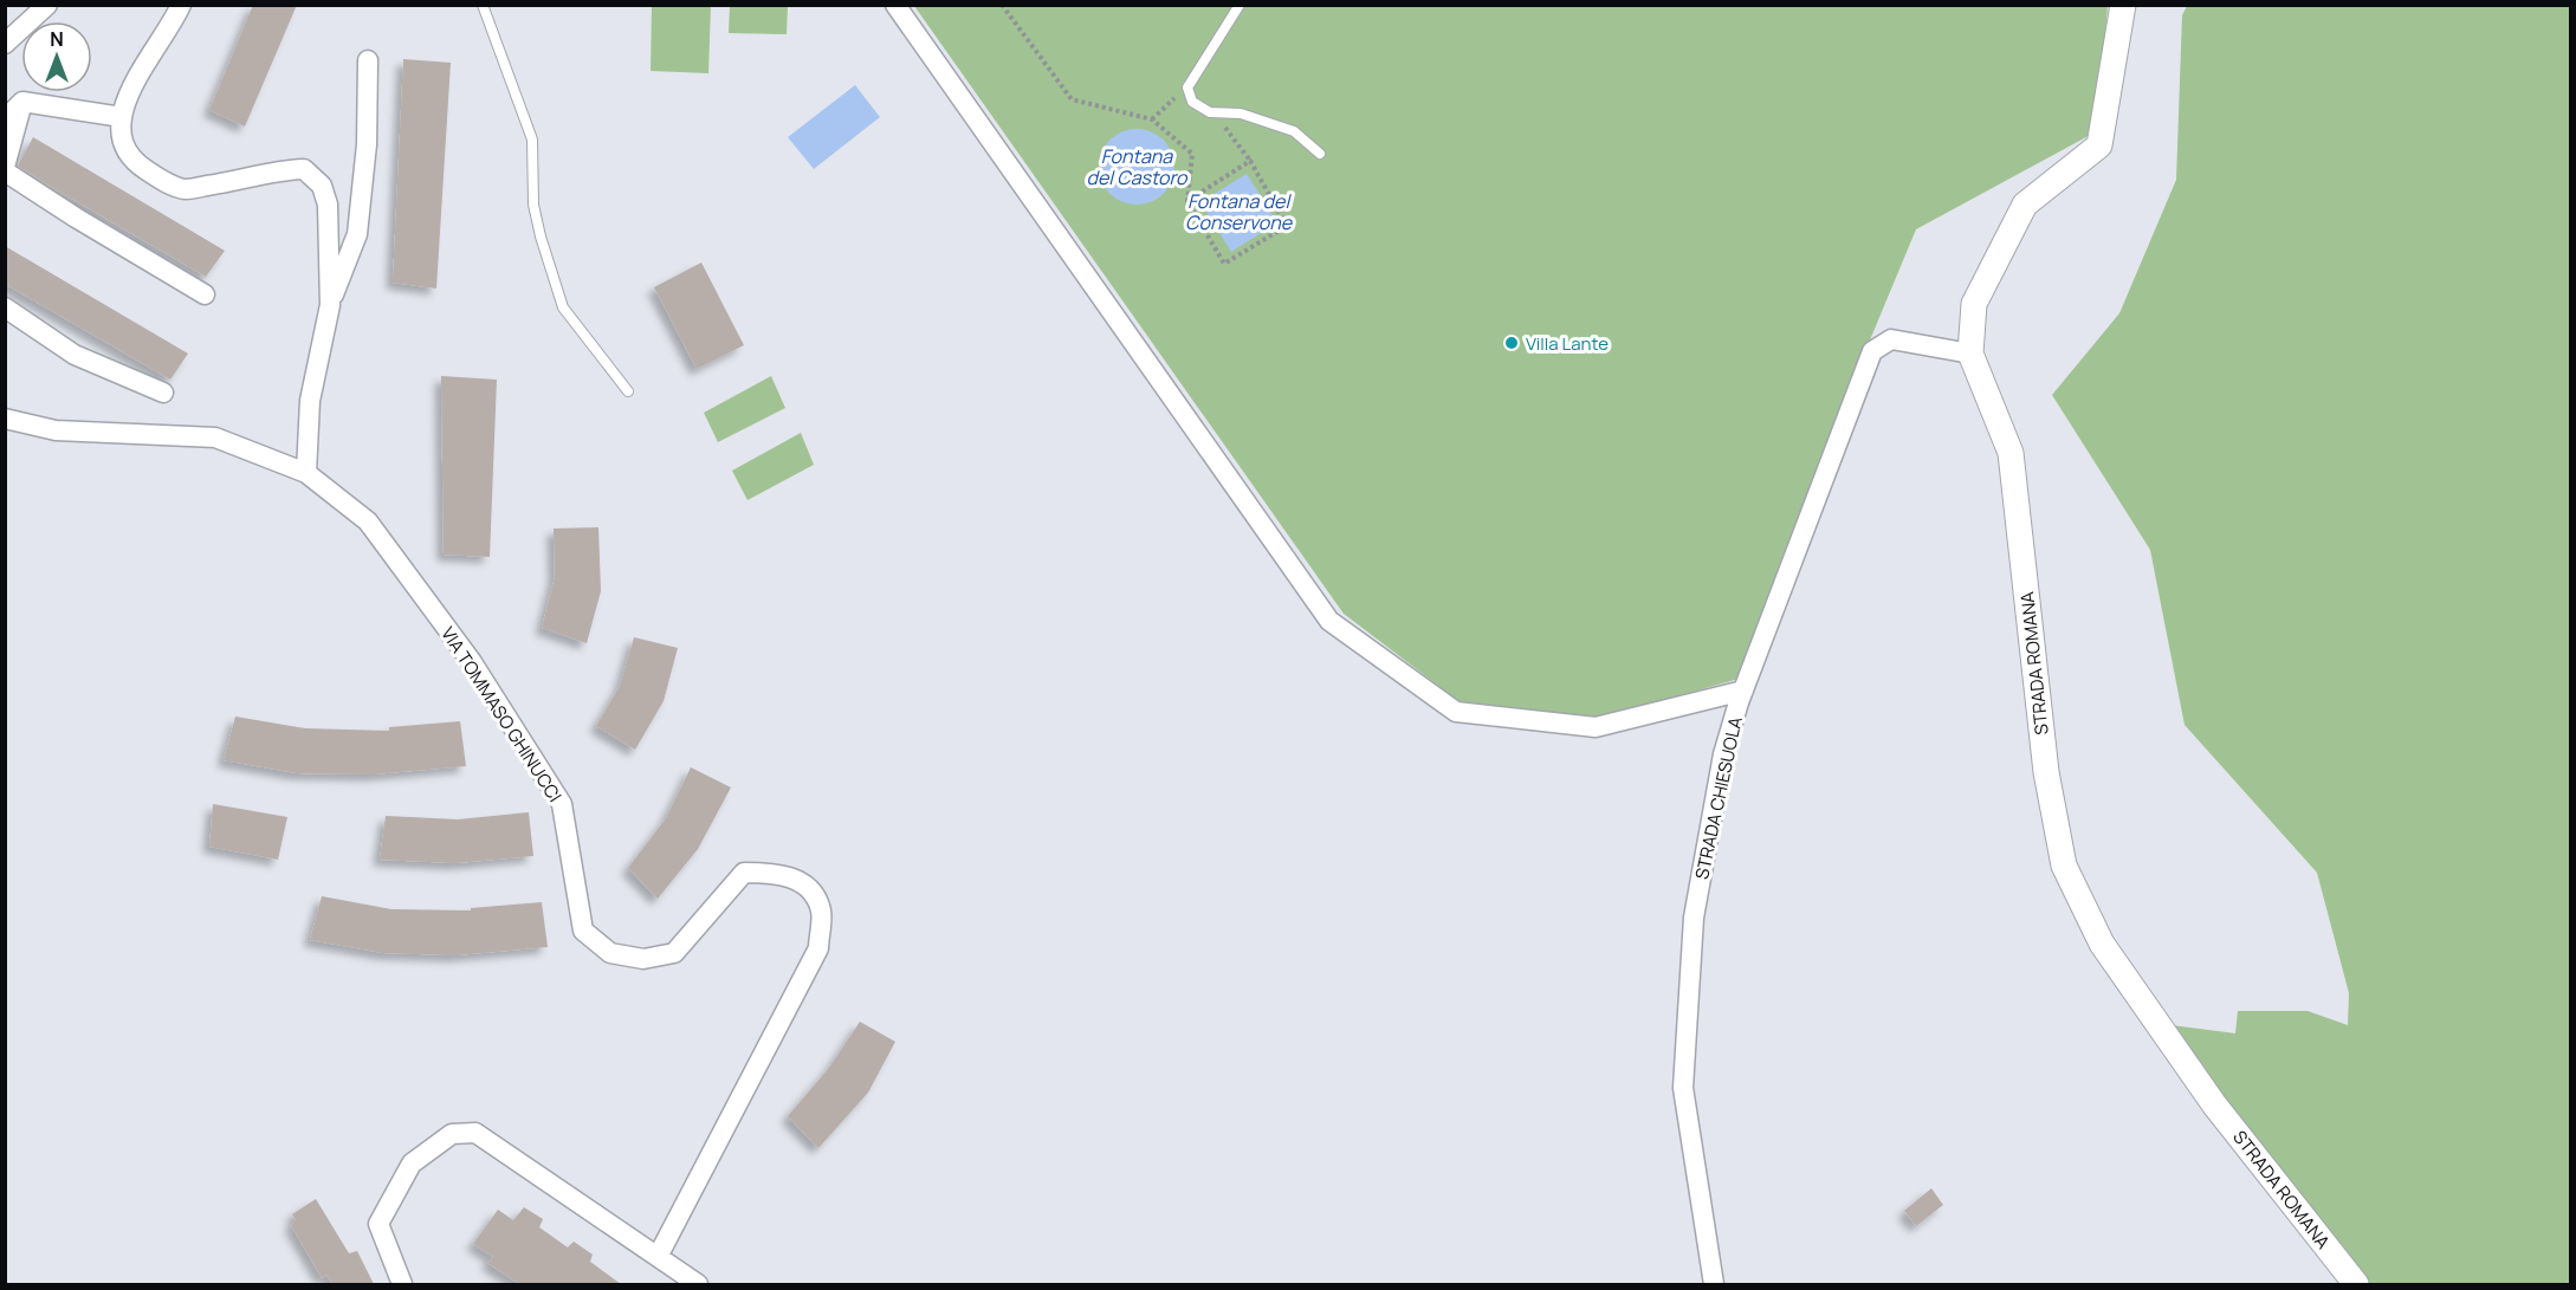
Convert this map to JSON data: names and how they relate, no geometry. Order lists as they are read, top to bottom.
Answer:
{
  "streets": {
    "street": ["STRADA ROMANA", "VIA TOMMASO GHINUCCI", "STRADA CHIESUOLA"]
  },
  "crossings": [
    ["STRADA ROMANA", "STRADA CHIESUOLA"]
  ],
  "water": ["Fontana del Castoro", "Fontana del Conservone"],
  "places": ["Villa Lante"],
  "north": "top"
}
